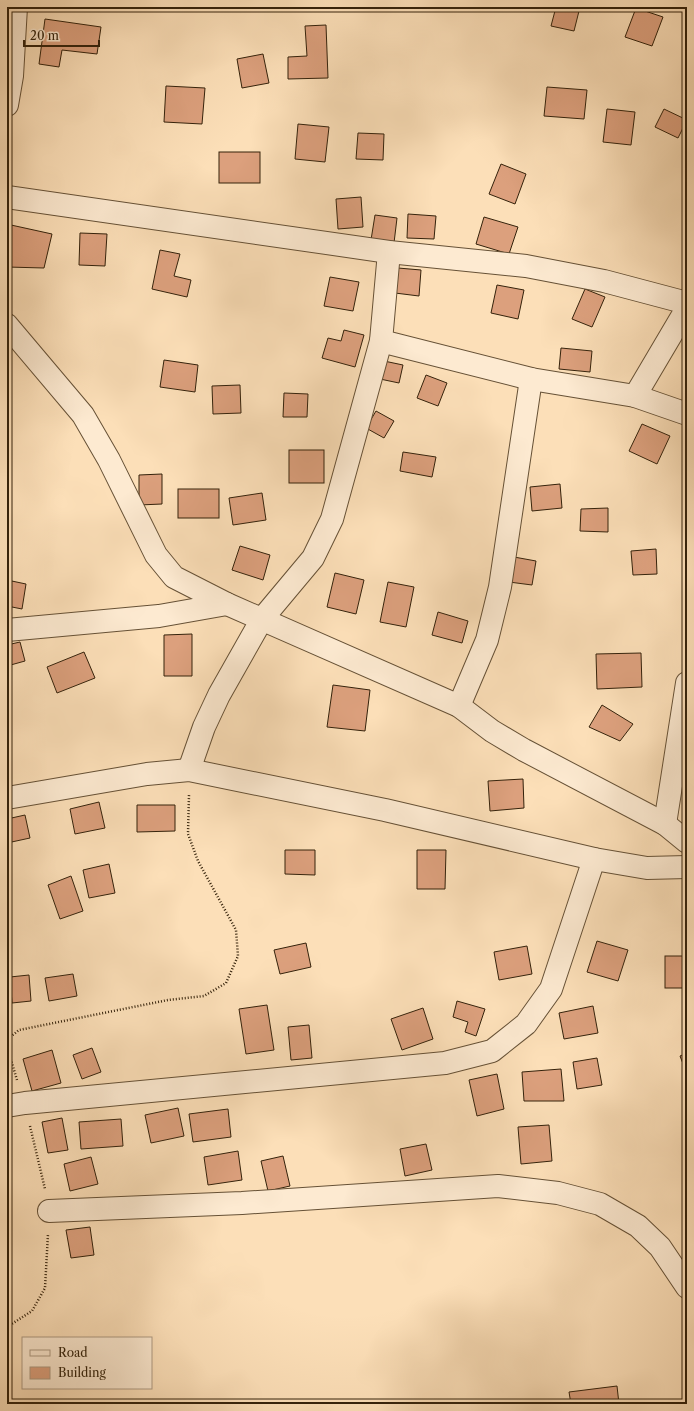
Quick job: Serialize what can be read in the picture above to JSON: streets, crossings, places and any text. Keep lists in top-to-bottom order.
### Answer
{
  "legend": ["Road", "Building"],
  "scale_bar": "20 m"
}
